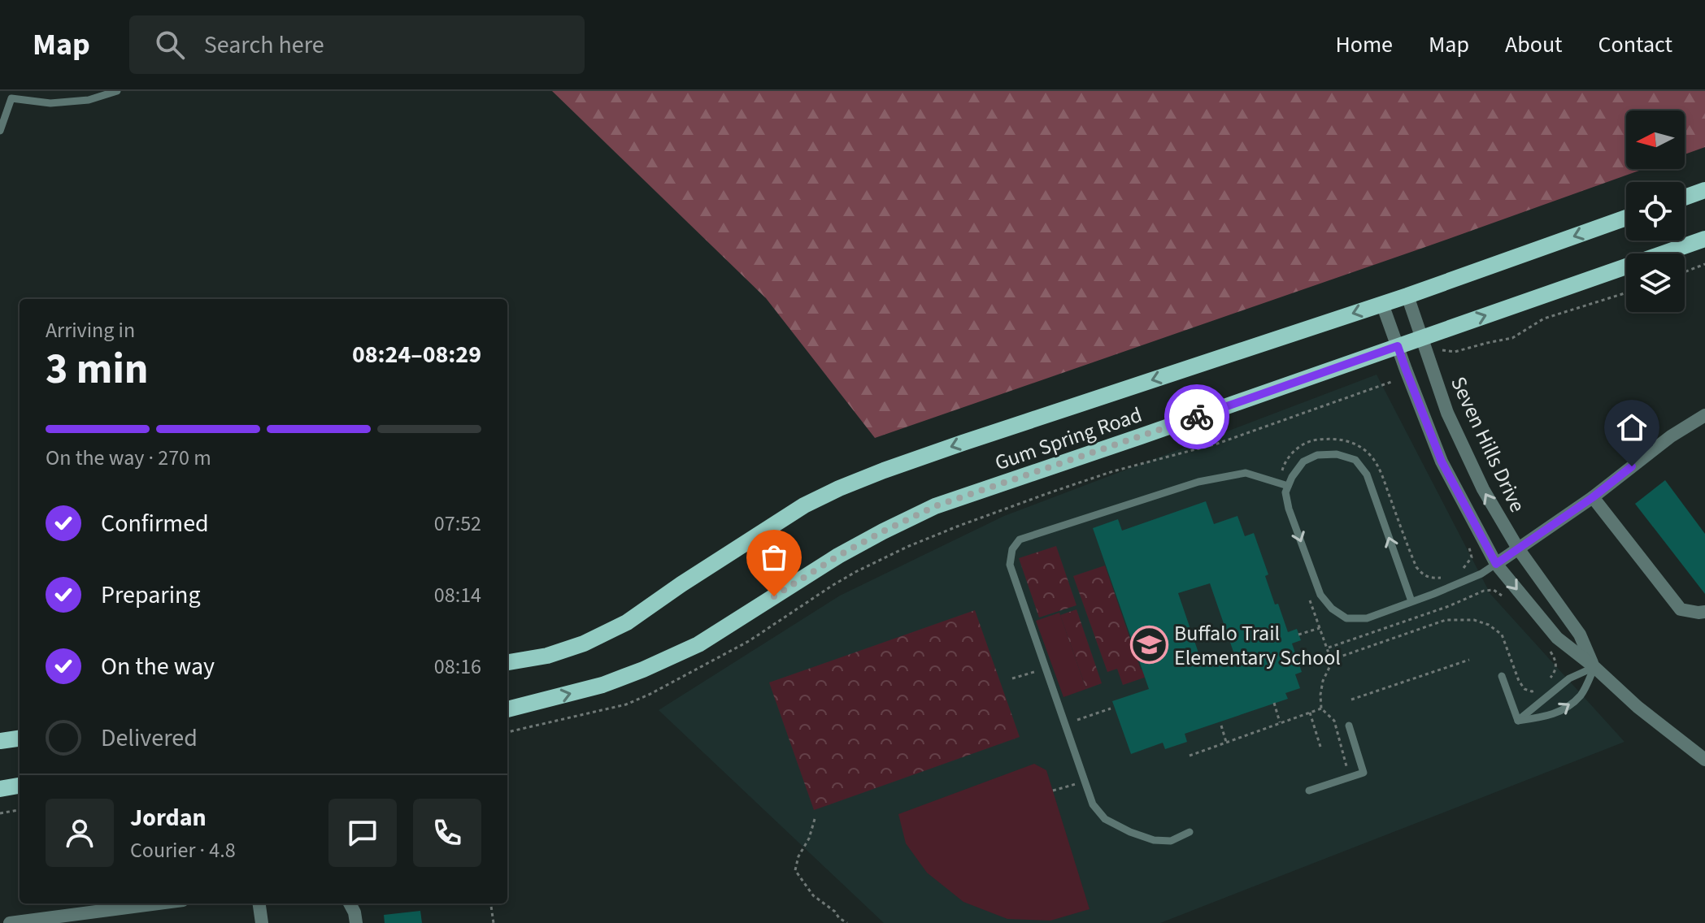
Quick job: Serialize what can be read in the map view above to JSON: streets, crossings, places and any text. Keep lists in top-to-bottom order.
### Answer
{
  "streets": {
    "main road": ["Gum Spring Road"],
    "street": ["Seven Hills Drive"]
  },
  "crossings": [
    ["Gum Spring Road", "Seven Hills Drive"]
  ],
  "places": {
    "school or university": ["Buffalo Trail Elementary School"]
  },
  "north": "left",
  "page": {
    "header": "Map",
    "search": "Search here",
    "nav": [
      "Home",
      "Map",
      "About",
      "Contact"
    ],
    "heading": ["3 min", "Arriving in", "08:24–08:29"],
    "panel": ["Jordan", "Courier · 4.8"],
    "bar": "On the way · 270 m",
    "list": [
      ["Confirmed", "07:52"],
      ["Preparing", "08:14"],
      ["On the way", "08:16"],
      "Delivered"
    ]
  }
}
